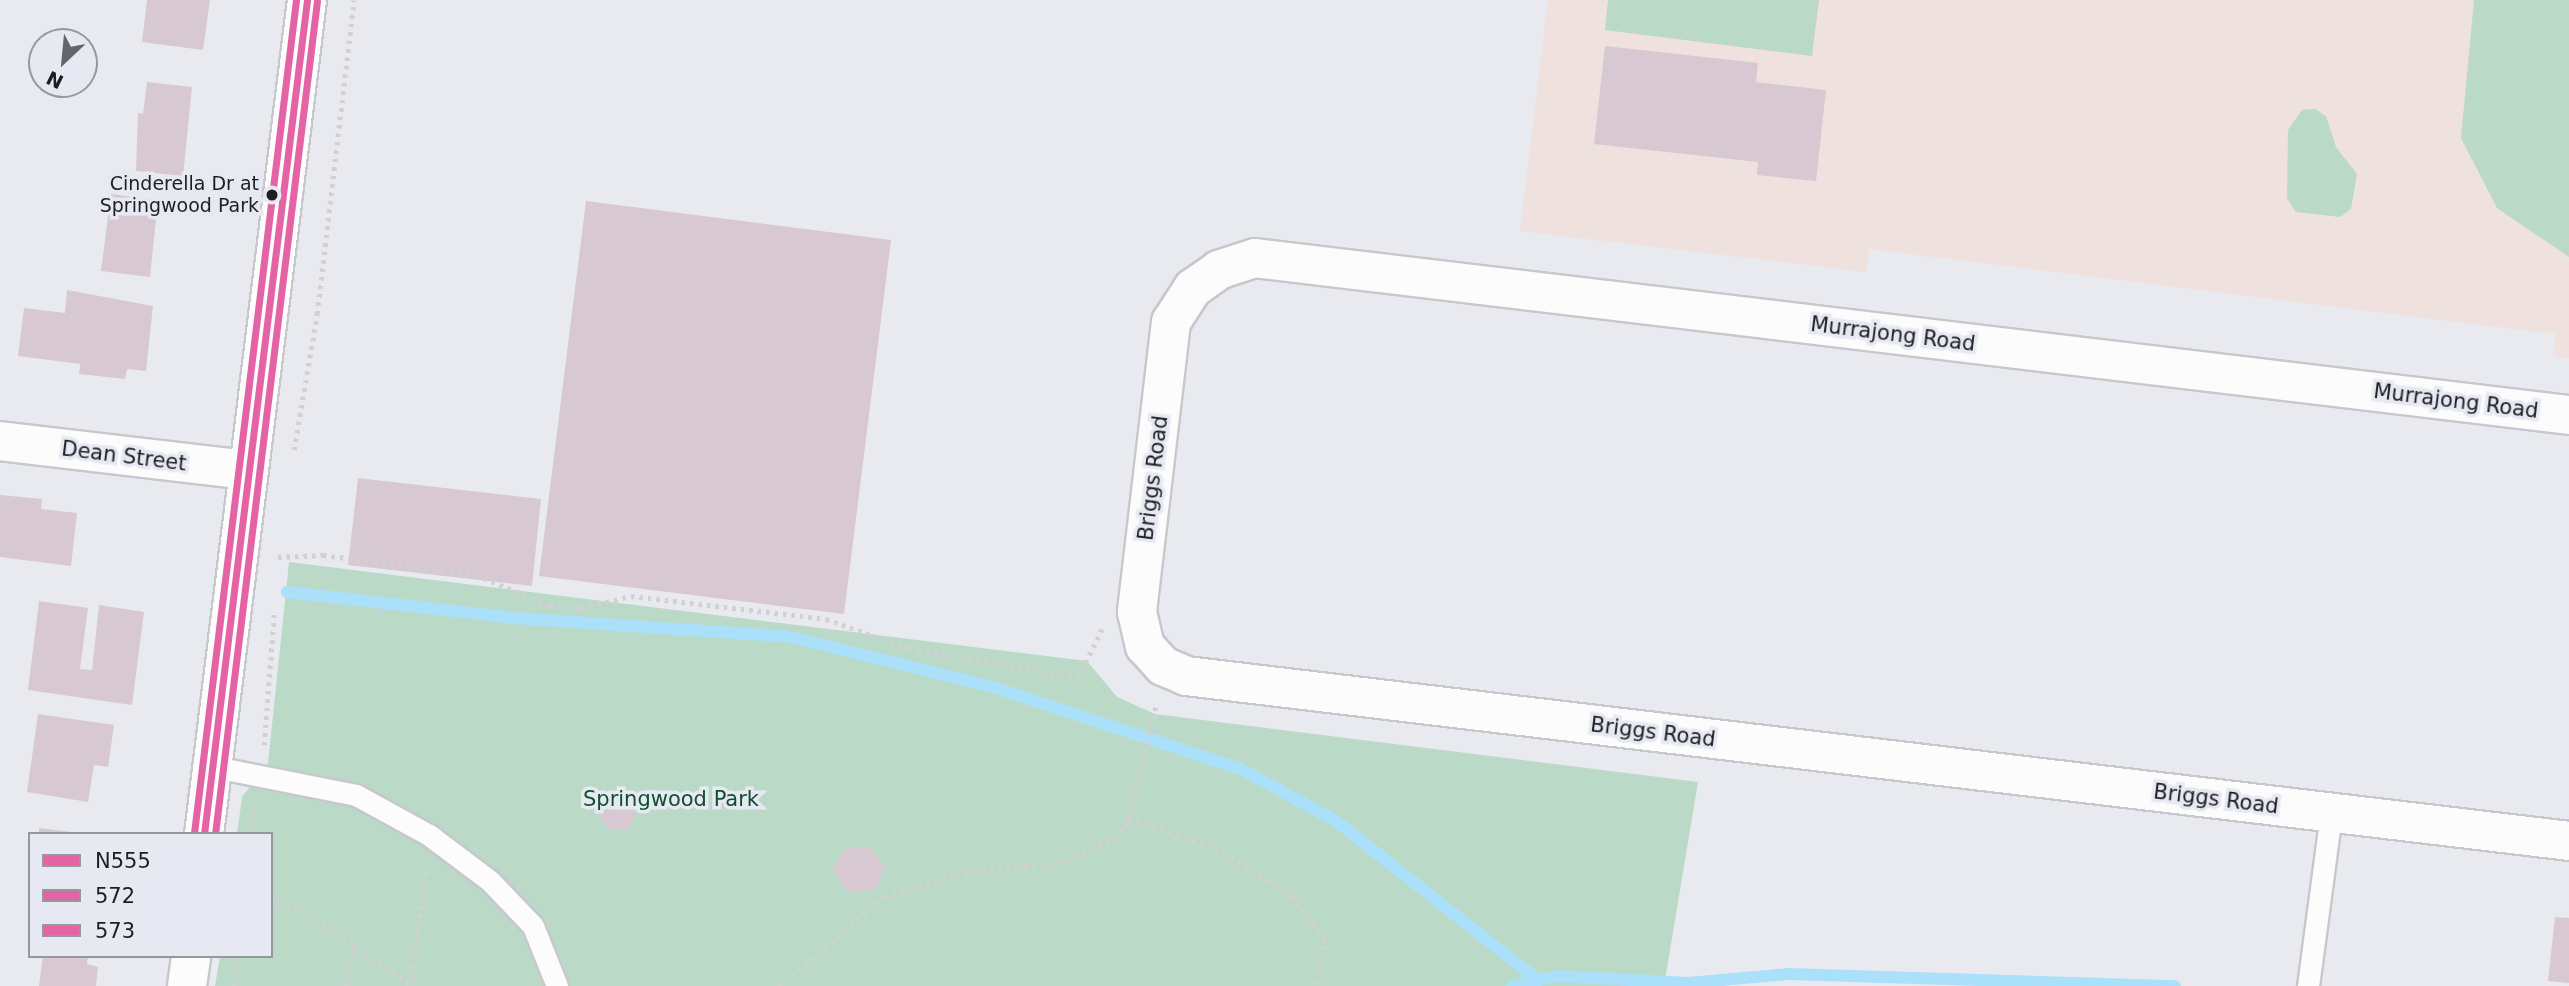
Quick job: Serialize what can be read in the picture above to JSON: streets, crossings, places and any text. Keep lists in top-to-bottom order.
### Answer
{
  "streets": {
    "street": ["Murrajong Road", "Dean Street", "Briggs Road"]
  },
  "crossings": [
    ["Murrajong Road", "Briggs Road"]
  ],
  "parks": ["Springwood Park"],
  "places": ["Cinderella Dr at Springwood Park"],
  "lines": ["transit line N555", "transit line 573", "transit line 572"],
  "legend": ["N555", "572", "573"],
  "north": "bottom left"
}
